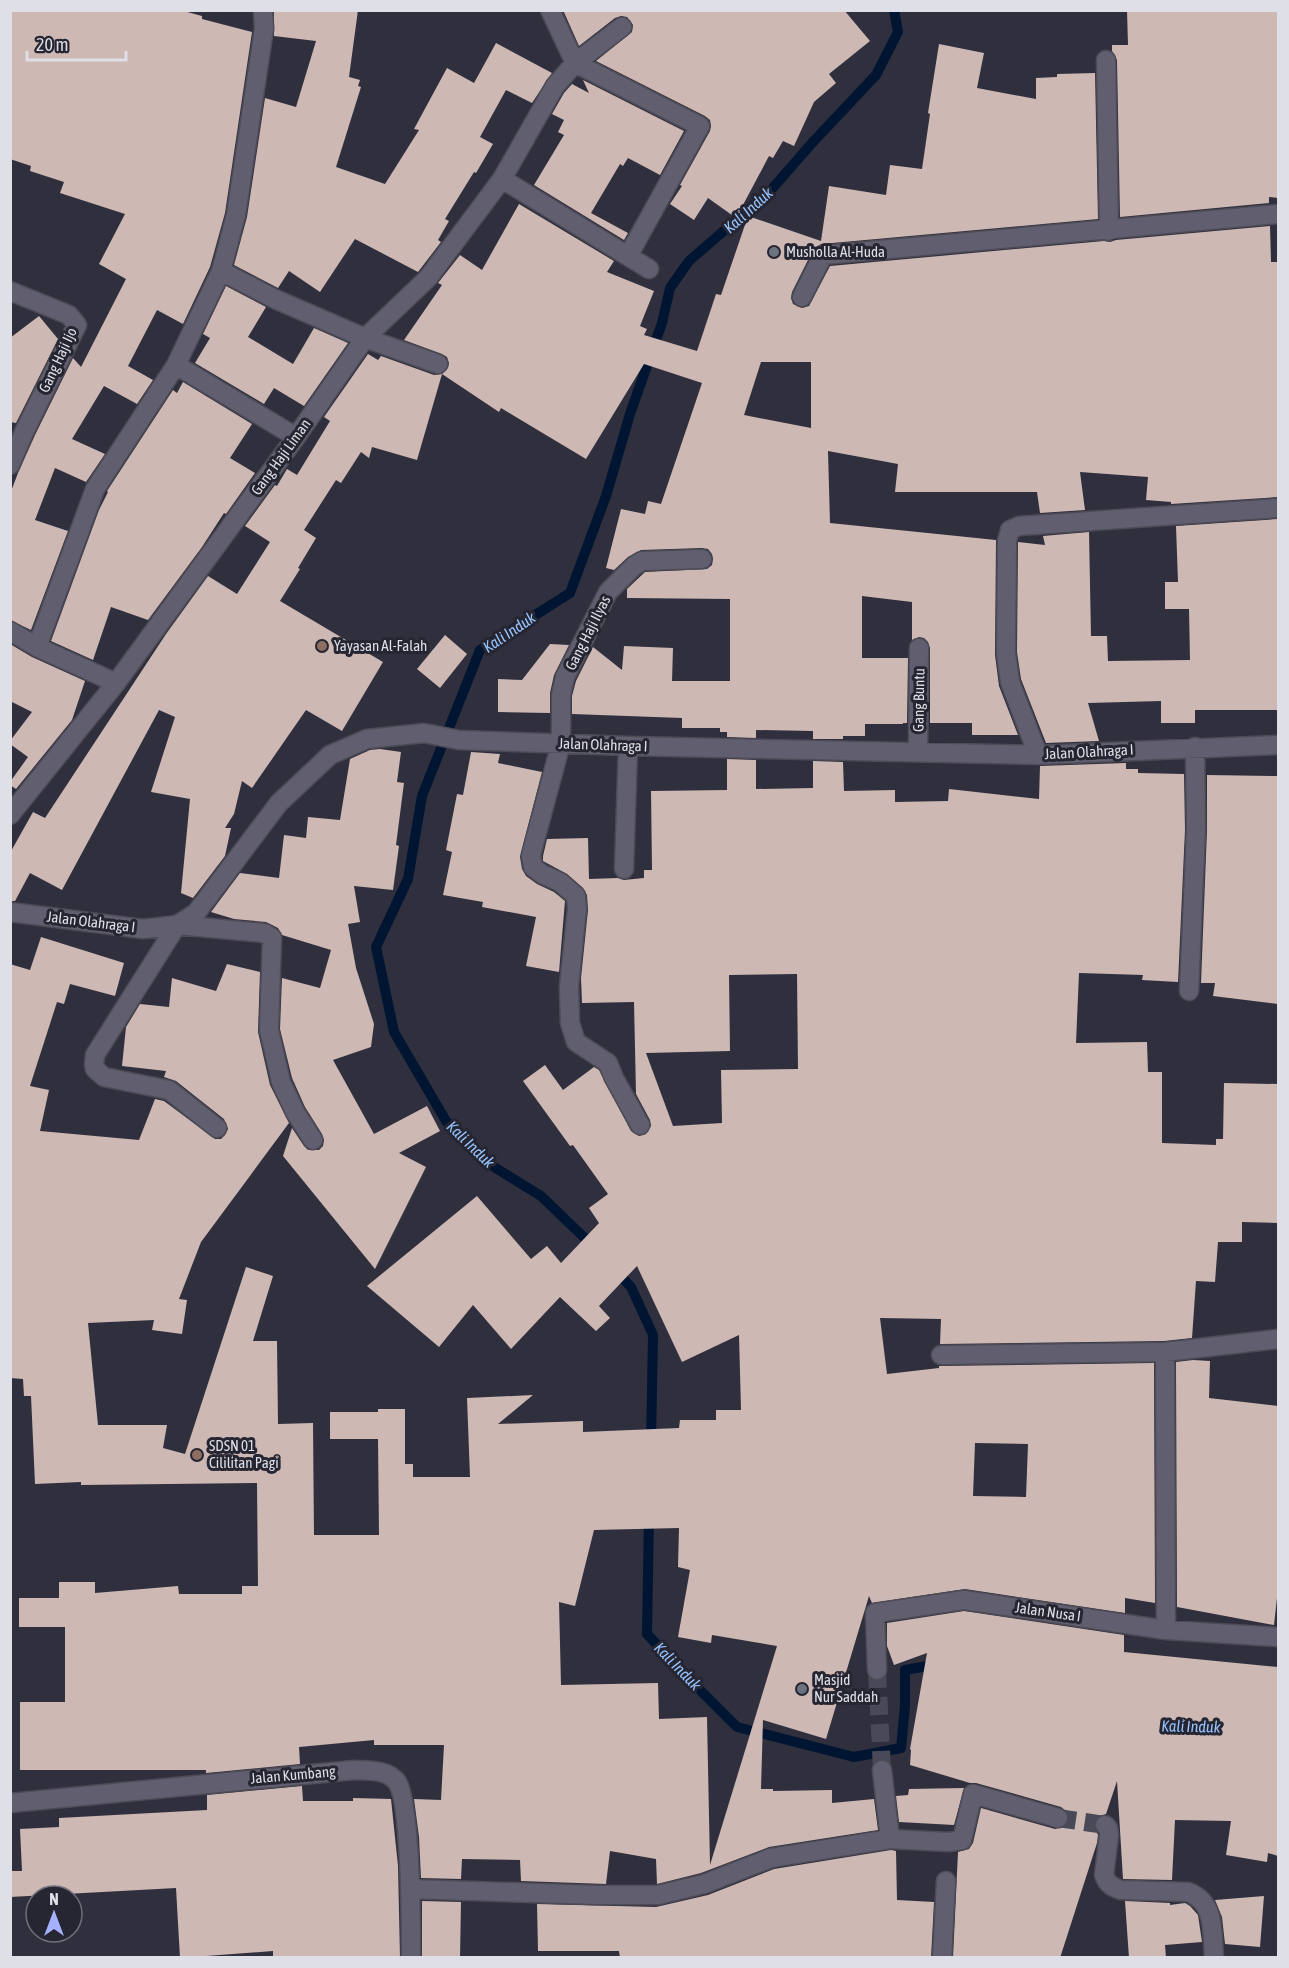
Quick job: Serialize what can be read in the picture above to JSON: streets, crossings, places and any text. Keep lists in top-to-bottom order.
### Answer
{
  "streets": {
    "street": [
      "Gang Haji Ijo",
      "Gang Haji Liman",
      "Gang Haji Ilyas",
      "Gang Buntu",
      "Jalan Olahraga I",
      "Jalan Nusa I",
      "Jalan Kumbang"
    ]
  },
  "crossings": [
    ["Gang Haji Ilyas", "Jalan Olahraga I"],
    ["Gang Buntu", "Jalan Olahraga I"]
  ],
  "water": ["Kali Induk"],
  "places": [
    "Musholla Al-Huda",
    "Yayasan Al-Falah",
    "SDSN 01 Cililitan Pagi",
    "Masjid Nur Saddah"
  ],
  "scale_bar": "20 m",
  "north": "top"
}
